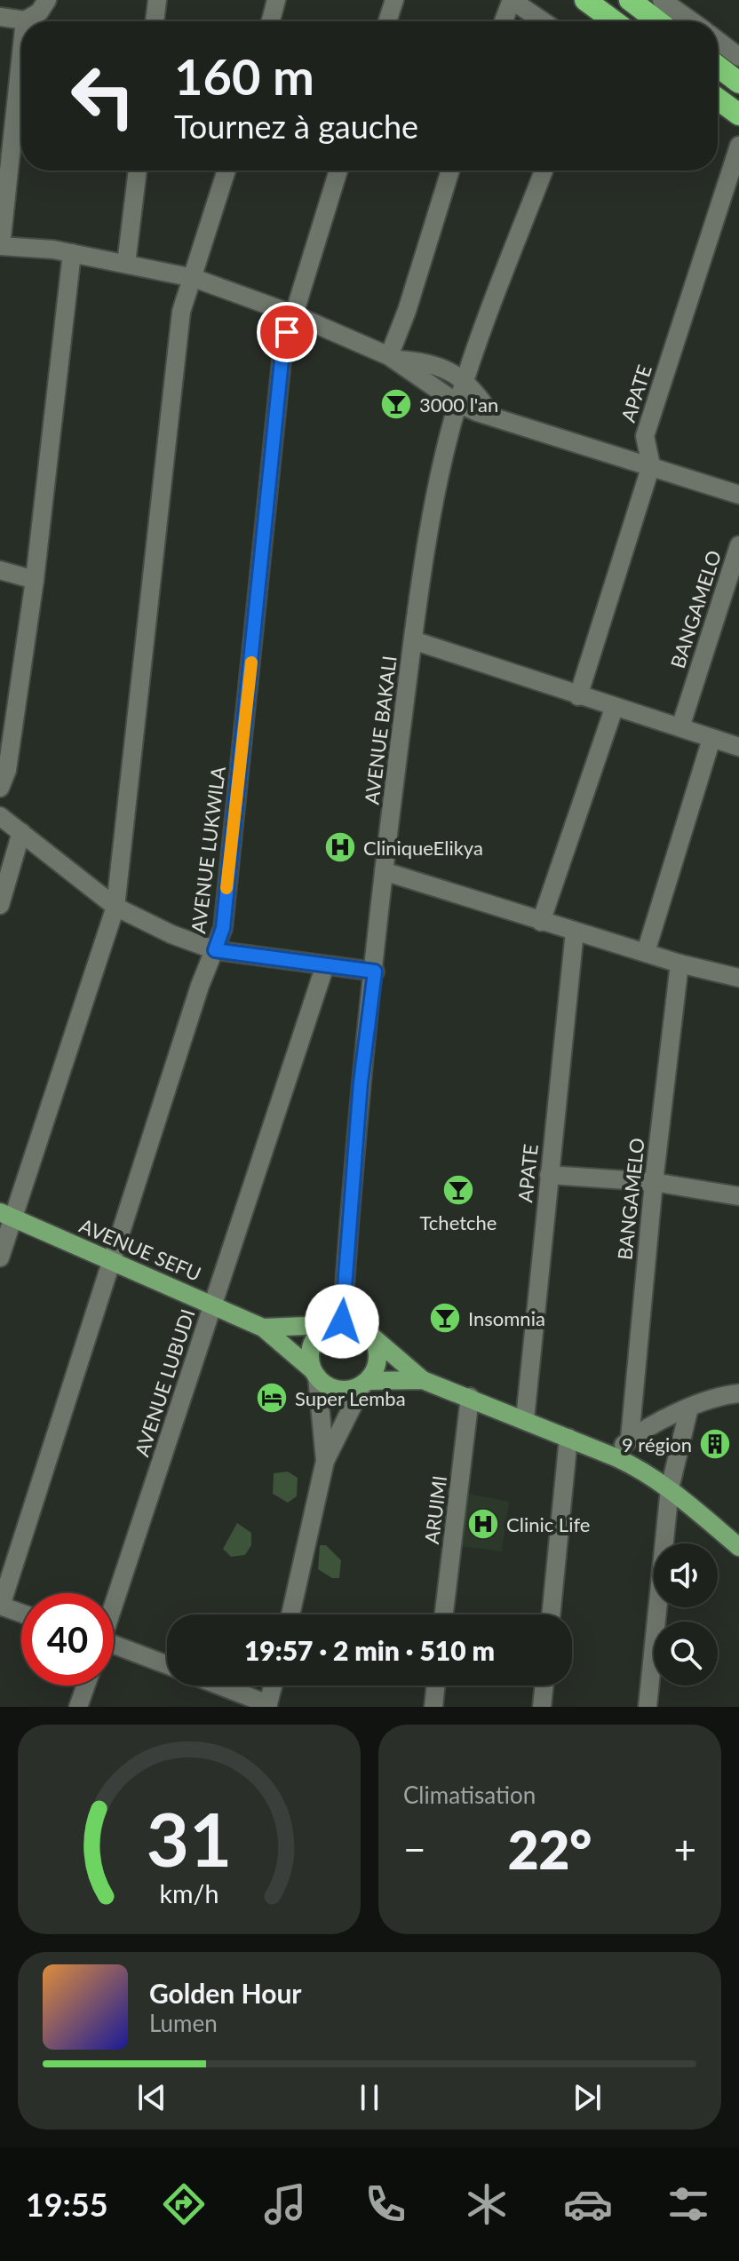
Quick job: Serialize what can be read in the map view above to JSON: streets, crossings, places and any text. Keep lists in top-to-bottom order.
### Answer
{
  "streets": {
    "main road": ["AVENUE SEFU"],
    "street": [
      "APATE",
      "BANGAMELO",
      "AVENUE BAKALI",
      "AVENUE LUKWILA",
      "AVENUE LUBUDI",
      "ARUIMI"
    ]
  },
  "crossings": [
    ["AVENUE BAKALI", "AVENUE SEFU"],
    ["AVENUE LUKWILA", "AVENUE SEFU"],
    ["AVENUE SEFU", "AVENUE LUBUDI"]
  ],
  "places": {
    "bar": ["3000 l'an", "Tchetche", "Insomnia"],
    "hospital": ["CliniqueElikya", "Clinic Life"],
    "hotel": ["Super Lemba"],
    "building": ["9 région"]
  },
  "page": {
    "turn": ["160 m", "Tournez à gauche"],
    "limit": "40",
    "trip": "19:57 · 2 min · 510 m",
    "tile": "Climatisation",
    "heat": ["−", "22°", "+"],
    "song": ["Golden Hour", "Lumen"],
    "tabs": "19:55",
    "gauge": ["31", "km/h"]
  }
}
